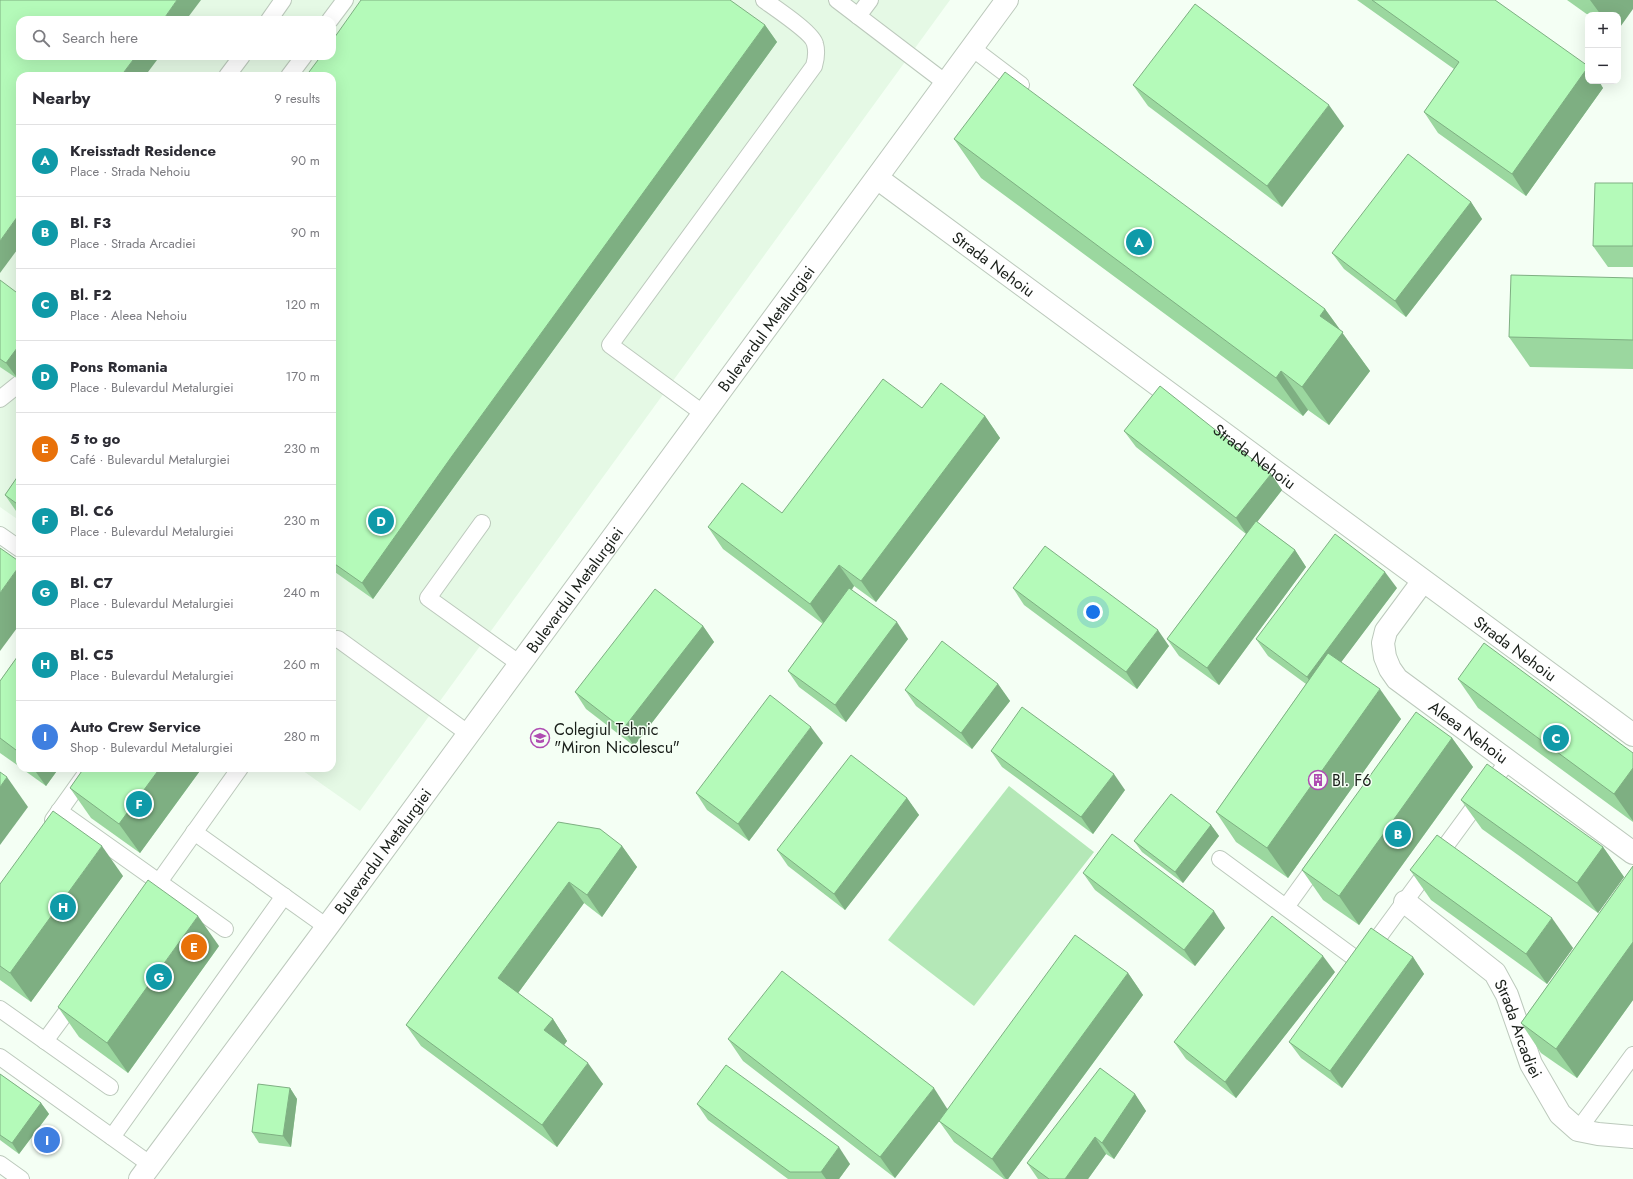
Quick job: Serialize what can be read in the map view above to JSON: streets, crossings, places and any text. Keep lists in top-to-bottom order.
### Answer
{
  "streets": {
    "street": [
      "Strada Nehoiu",
      "Bulevardul Metalurgiei",
      "Aleea Nehoiu",
      "Strada Arcadiei"
    ]
  },
  "crossings": [
    ["Strada Nehoiu", "Bulevardul Metalurgiei"],
    ["Strada Nehoiu", "Aleea Nehoiu"]
  ],
  "places": {
    "school or university": ["Colegiul Tehnic \"Miron Nicolescu\""],
    "building": ["Bl. F6"]
  },
  "page": {
    "map_buttons": ["+", "−"],
    "search": "Search here",
    "heading": ["Nearby", "9 results"],
    "list": [
      {
        "mark": "A",
        "name": "Kreisstadt Residence",
        "note": "Place · Strada Nehoiu",
        "value": "90 m"
      },
      {
        "mark": "B",
        "name": "Bl. F3",
        "note": "Place · Strada Arcadiei",
        "value": "90 m"
      },
      {
        "mark": "C",
        "name": "Bl. F2",
        "note": "Place · Aleea Nehoiu",
        "value": "120 m"
      },
      {
        "mark": "D",
        "name": "Pons Romania",
        "note": "Place · Bulevardul Metalurgiei",
        "value": "170 m"
      },
      {
        "mark": "E",
        "name": "5 to go",
        "note": "Café · Bulevardul Metalurgiei",
        "value": "230 m"
      },
      {
        "mark": "F",
        "name": "Bl. C6",
        "note": "Place · Bulevardul Metalurgiei",
        "value": "230 m"
      },
      {
        "mark": "G",
        "name": "Bl. C7",
        "note": "Place · Bulevardul Metalurgiei",
        "value": "240 m"
      },
      {
        "mark": "H",
        "name": "Bl. C5",
        "note": "Place · Bulevardul Metalurgiei",
        "value": "260 m"
      },
      {
        "mark": "I",
        "name": "Auto Crew Service",
        "note": "Shop · Bulevardul Metalurgiei",
        "value": "280 m"
      }
    ],
    "pins": [
      "A",
      "D",
      "C",
      "F",
      "B",
      "H",
      "E",
      "G",
      "I"
    ]
  }
}
